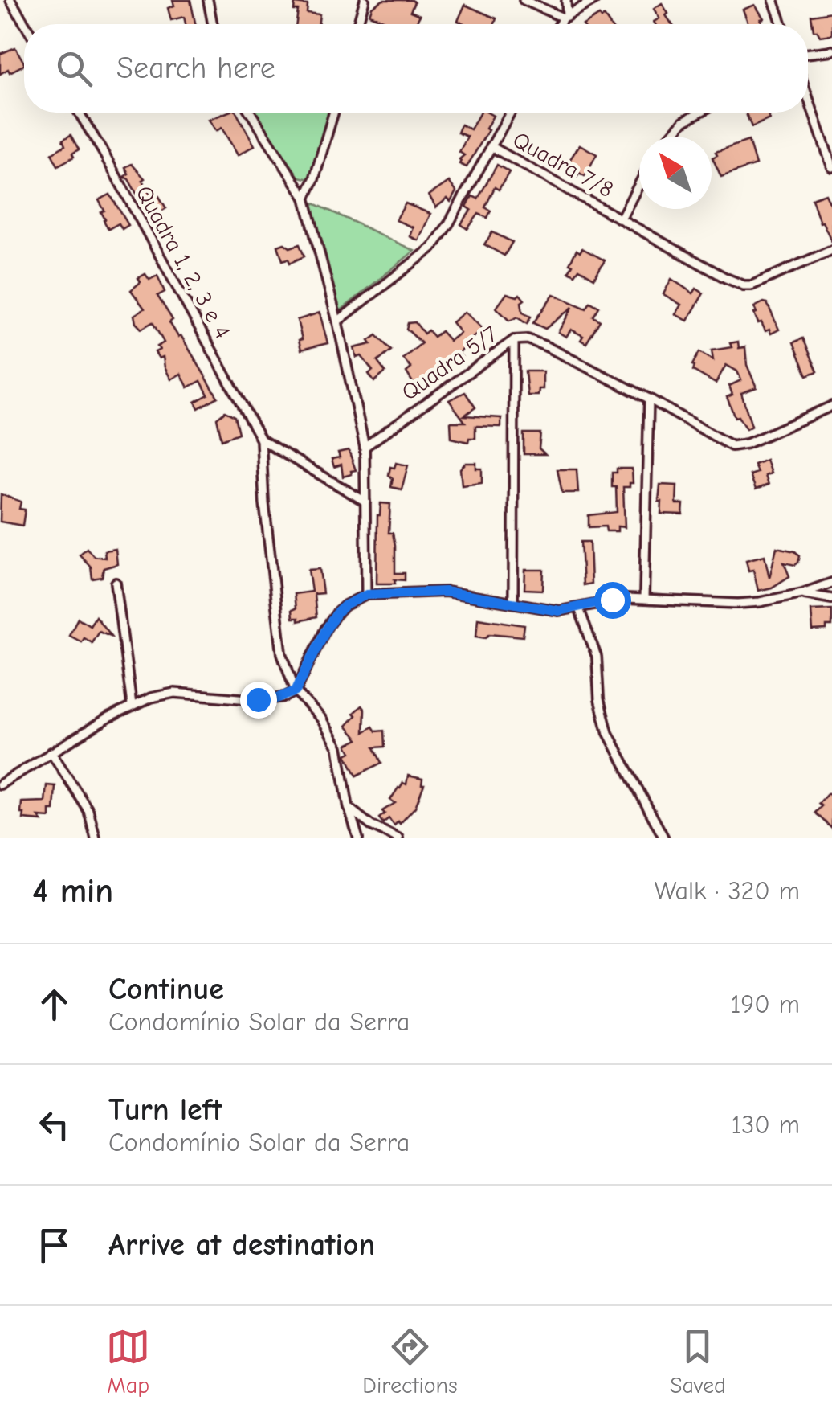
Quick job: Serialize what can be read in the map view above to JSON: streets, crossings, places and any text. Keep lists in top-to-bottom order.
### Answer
{
  "streets": {
    "street": ["Quadra 7/8", "Quadra 1, 2, 3 e 4", "Quadra 5/7"]
  },
  "north": "top left",
  "page": {
    "search": "Search here",
    "heading": ["4 min", "Walk · 320 m"],
    "list": [
      ["Continue", "Condomínio Solar da Serra", "190 m"],
      ["Turn left", "Condomínio Solar da Serra", "130 m"],
      "Arrive at destination"
    ],
    "nav": ["Map", "Directions", "Saved"]
  }
}
